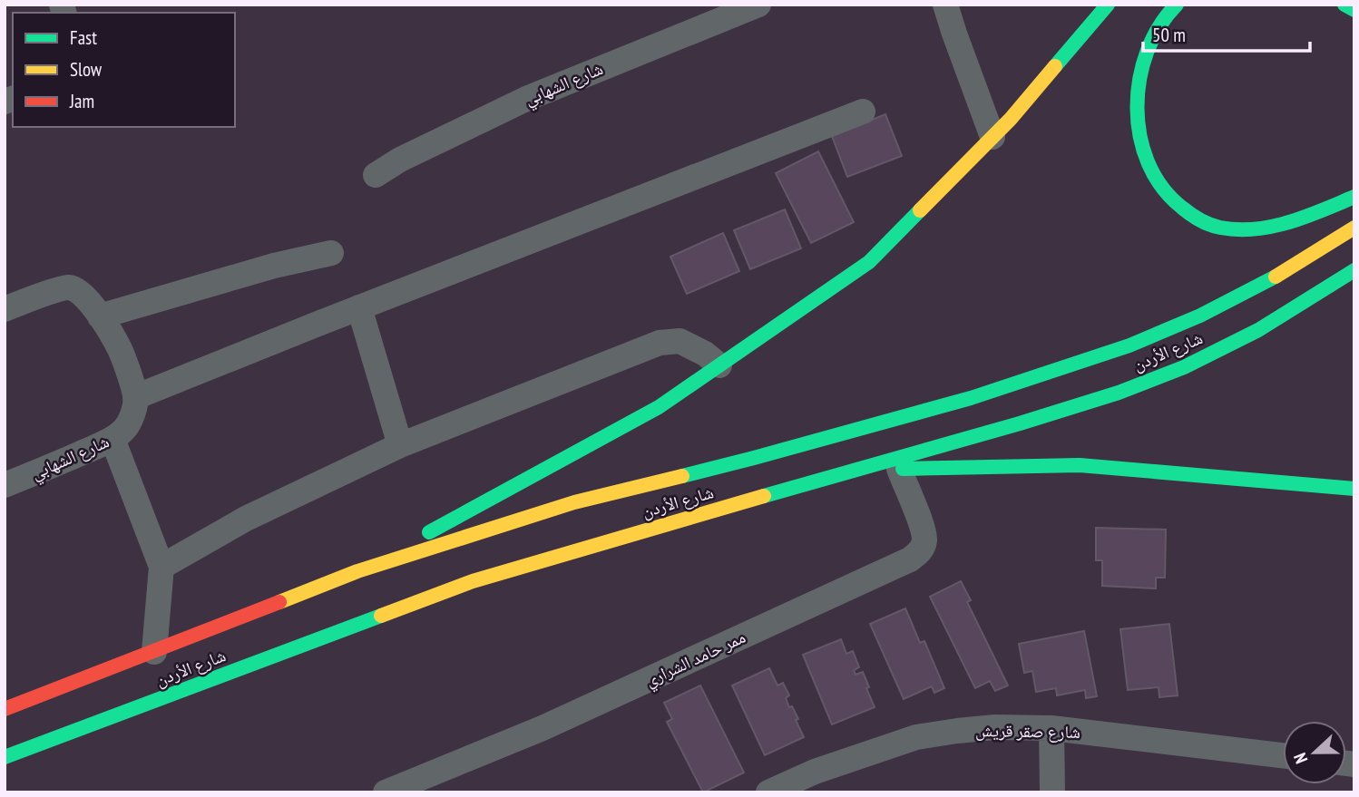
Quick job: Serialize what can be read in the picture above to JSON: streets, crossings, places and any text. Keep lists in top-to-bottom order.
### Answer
{
  "streets": {
    "highway": ["شارع الأردن"],
    "street": ["شارع الشهابي", "ممر حامد الشراري", "شارع صقر قريش"]
  },
  "legend": ["Fast", "Slow", "Jam"],
  "scale_bar": "50 m",
  "north": "left"
}
